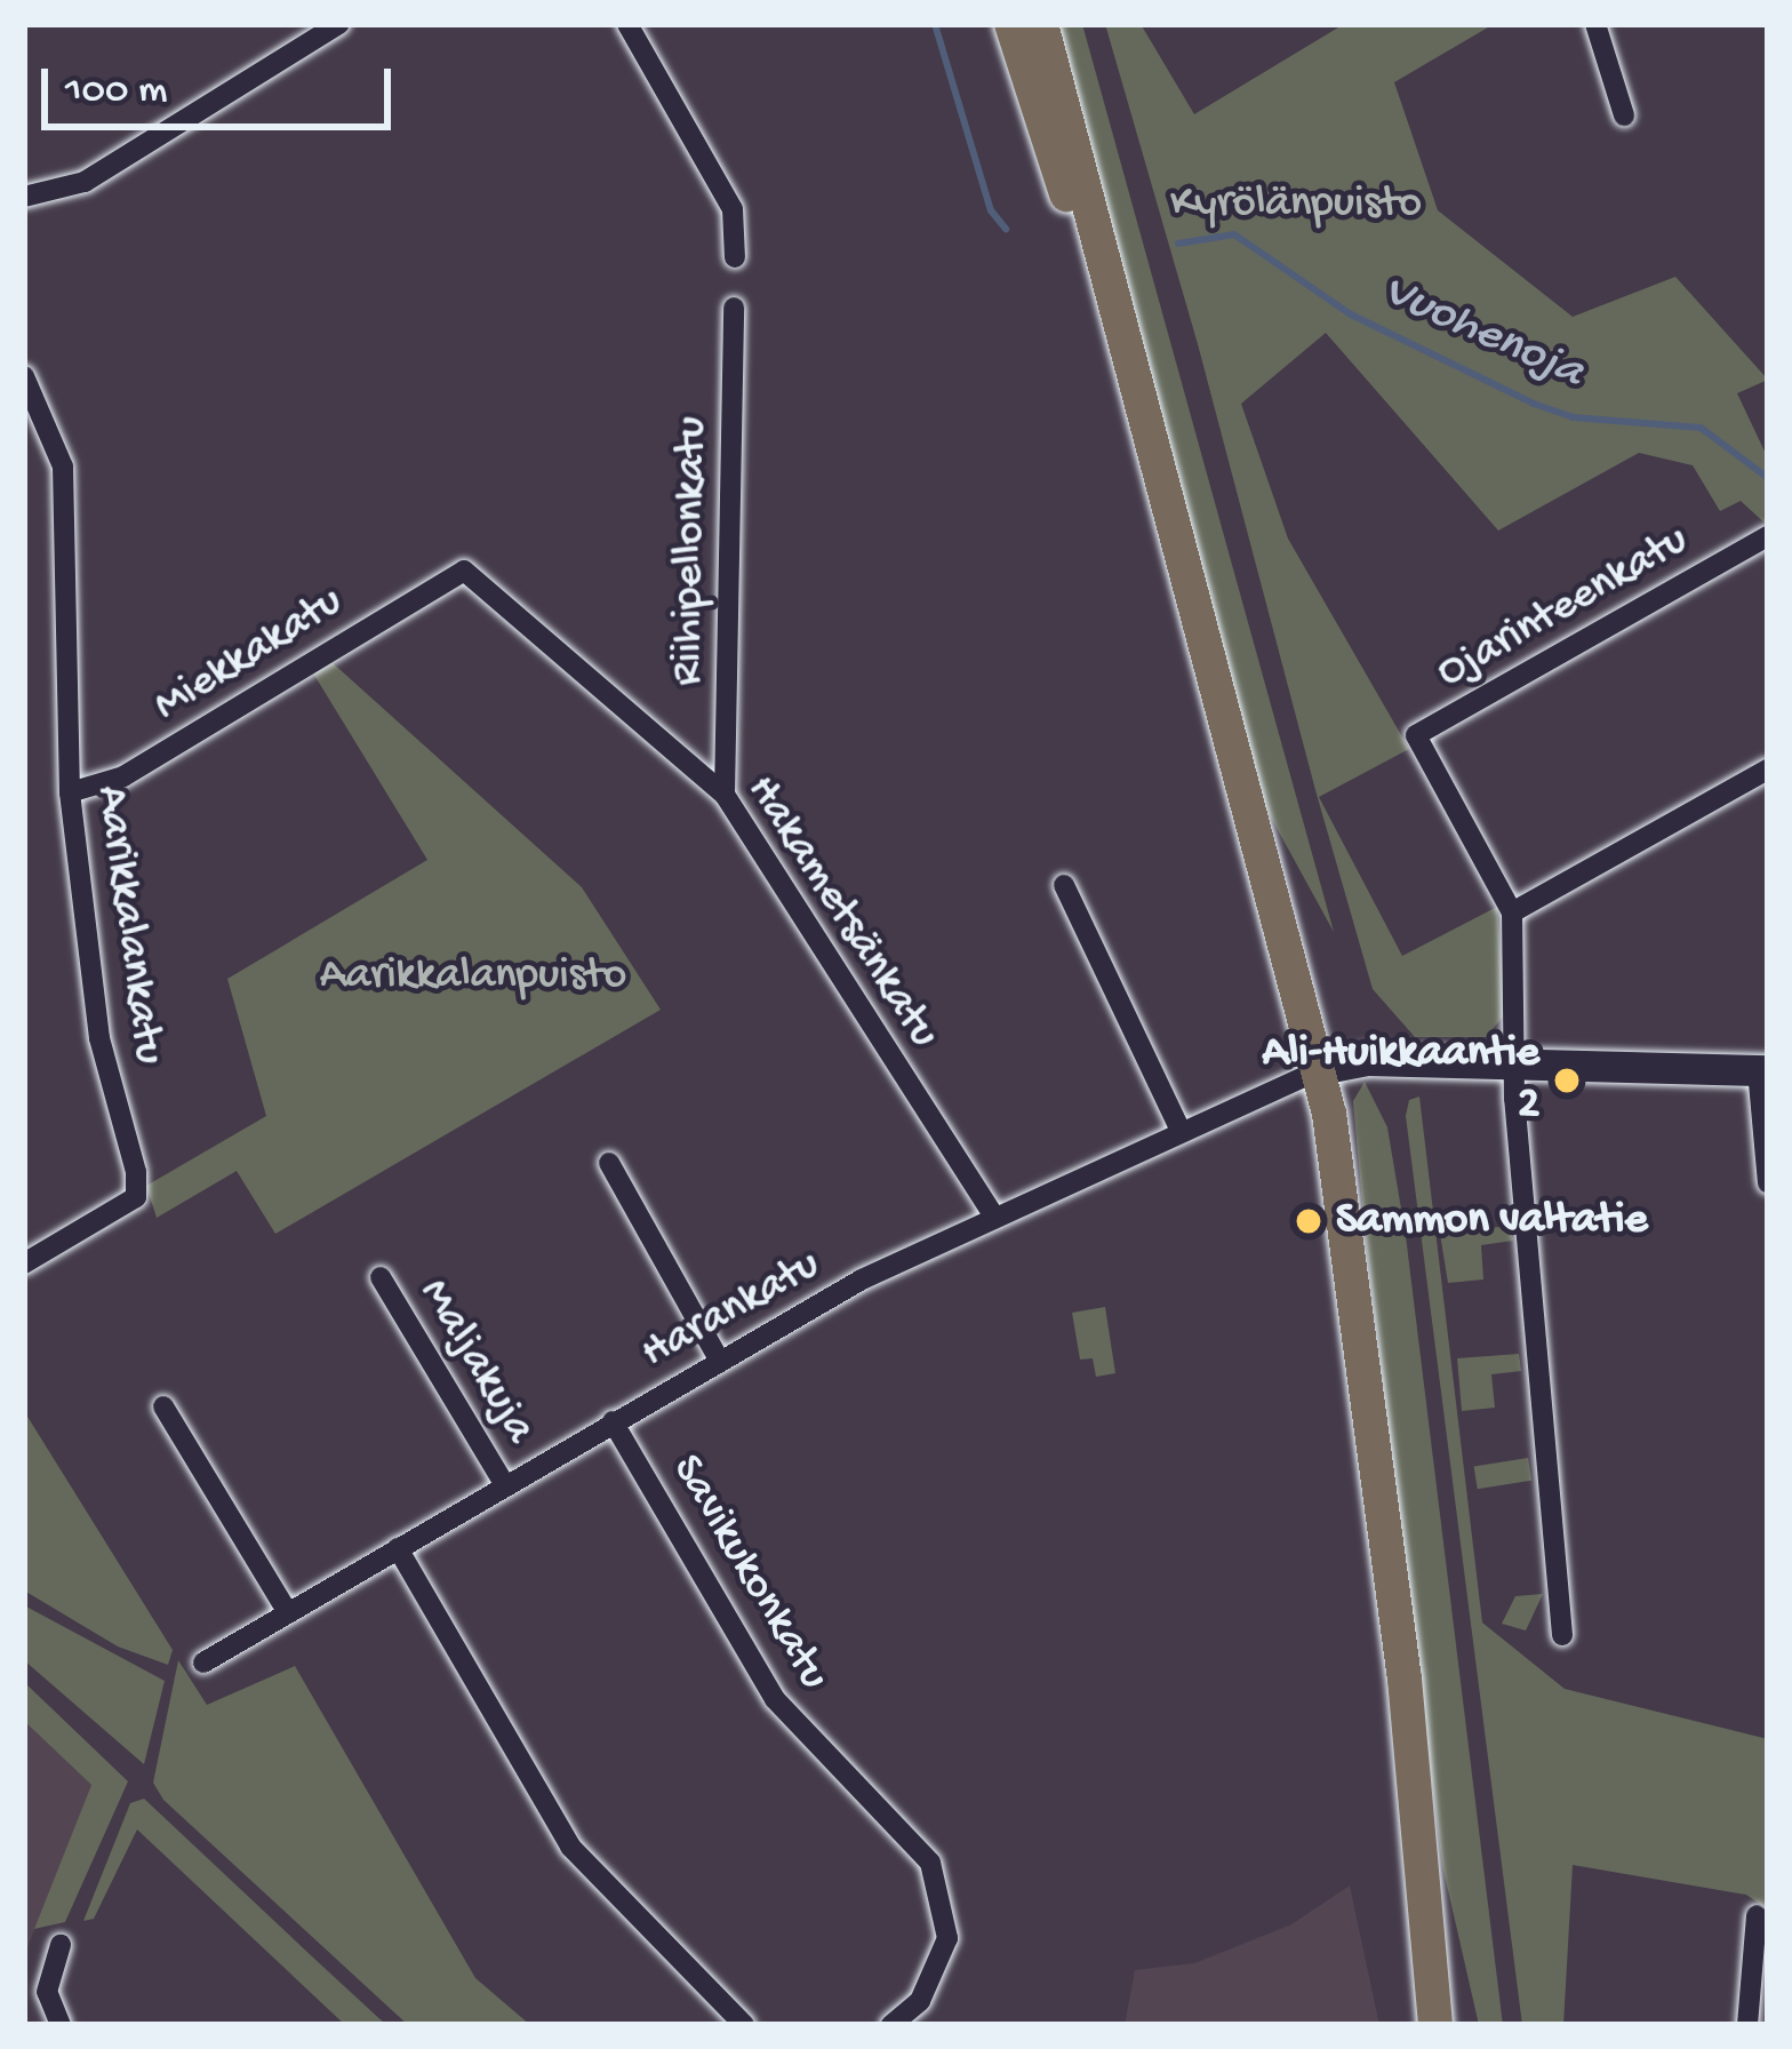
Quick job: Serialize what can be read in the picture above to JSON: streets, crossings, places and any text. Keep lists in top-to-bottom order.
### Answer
{
  "streets": {
    "street": [
      "Riihipellonkatu",
      "Ojarinteenkatu",
      "Miekkakatu",
      "Hakametsänkatu",
      "Aarikkalankatu",
      "Harankatu",
      "Maljakuja",
      "Savikukonkatu"
    ]
  },
  "crossings": [
    ["Riihipellonkatu", "Hakametsänkatu"],
    ["Miekkakatu", "Hakametsänkatu"],
    ["Miekkakatu", "Aarikkalankatu"],
    ["Hakametsänkatu", "Harankatu"],
    ["Harankatu", "Maljakuja"],
    ["Harankatu", "Savikukonkatu"]
  ],
  "water": ["Vuohenoja"],
  "parks": ["Kyrölänpuisto", "Aarikkalanpuisto"],
  "places": ["Ali-Huikkaantie 2", "Sammon valtatie"],
  "scale_bar": "100 m"
}
